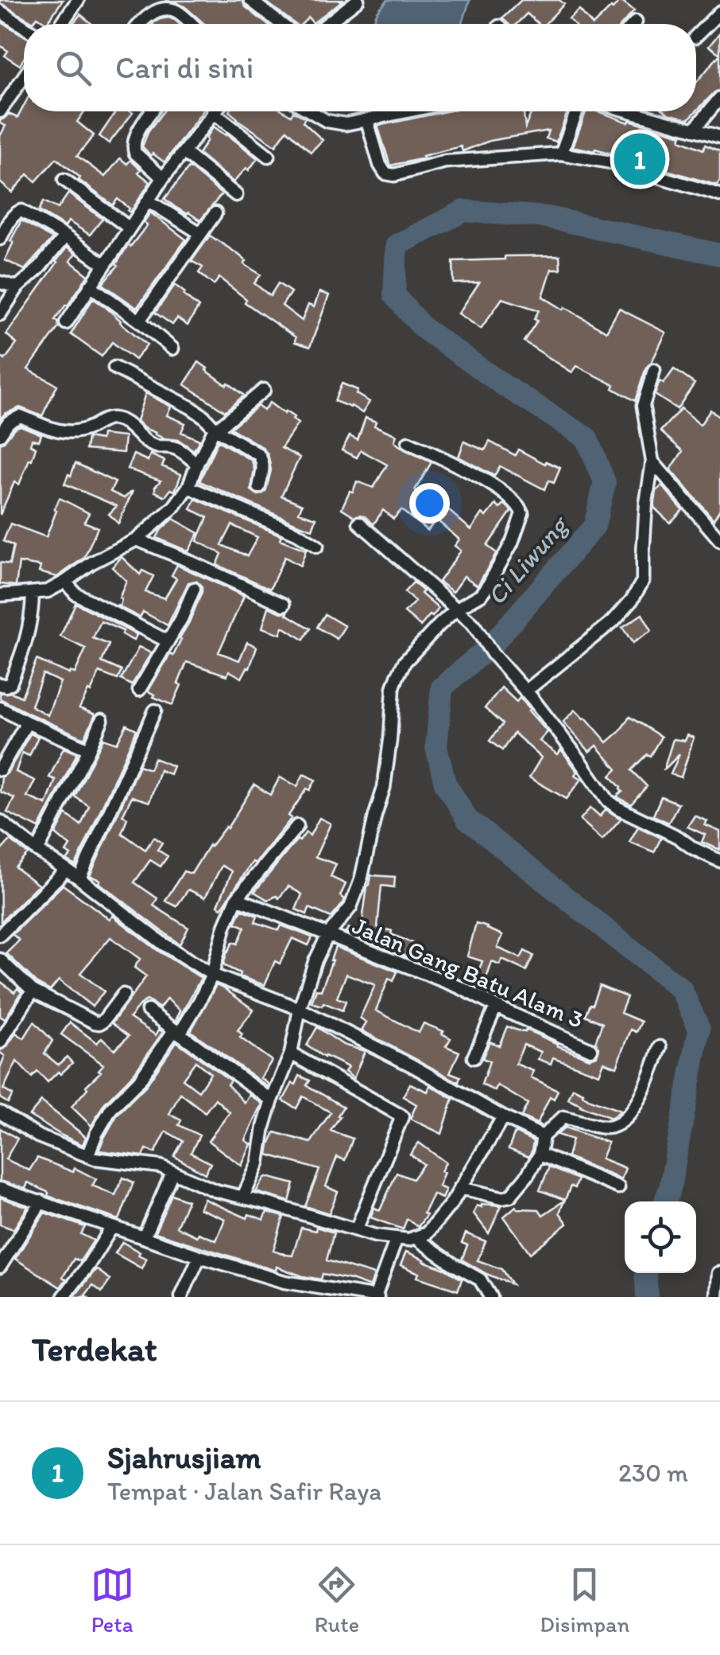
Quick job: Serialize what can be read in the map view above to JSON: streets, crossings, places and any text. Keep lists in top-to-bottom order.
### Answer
{
  "streets": {
    "street": ["Jalan Gang Batu Alam 3"]
  },
  "water": ["Ci Liwung"],
  "page": {
    "search": "Cari di sini",
    "pins": "1",
    "heading": "Terdekat",
    "list": [
      {
        "mark": "1",
        "name": "Sjahrusjiam",
        "note": "Tempat · Jalan Safir Raya",
        "value": "230 m"
      }
    ],
    "nav": ["Peta", "Rute", "Disimpan"]
  }
}
